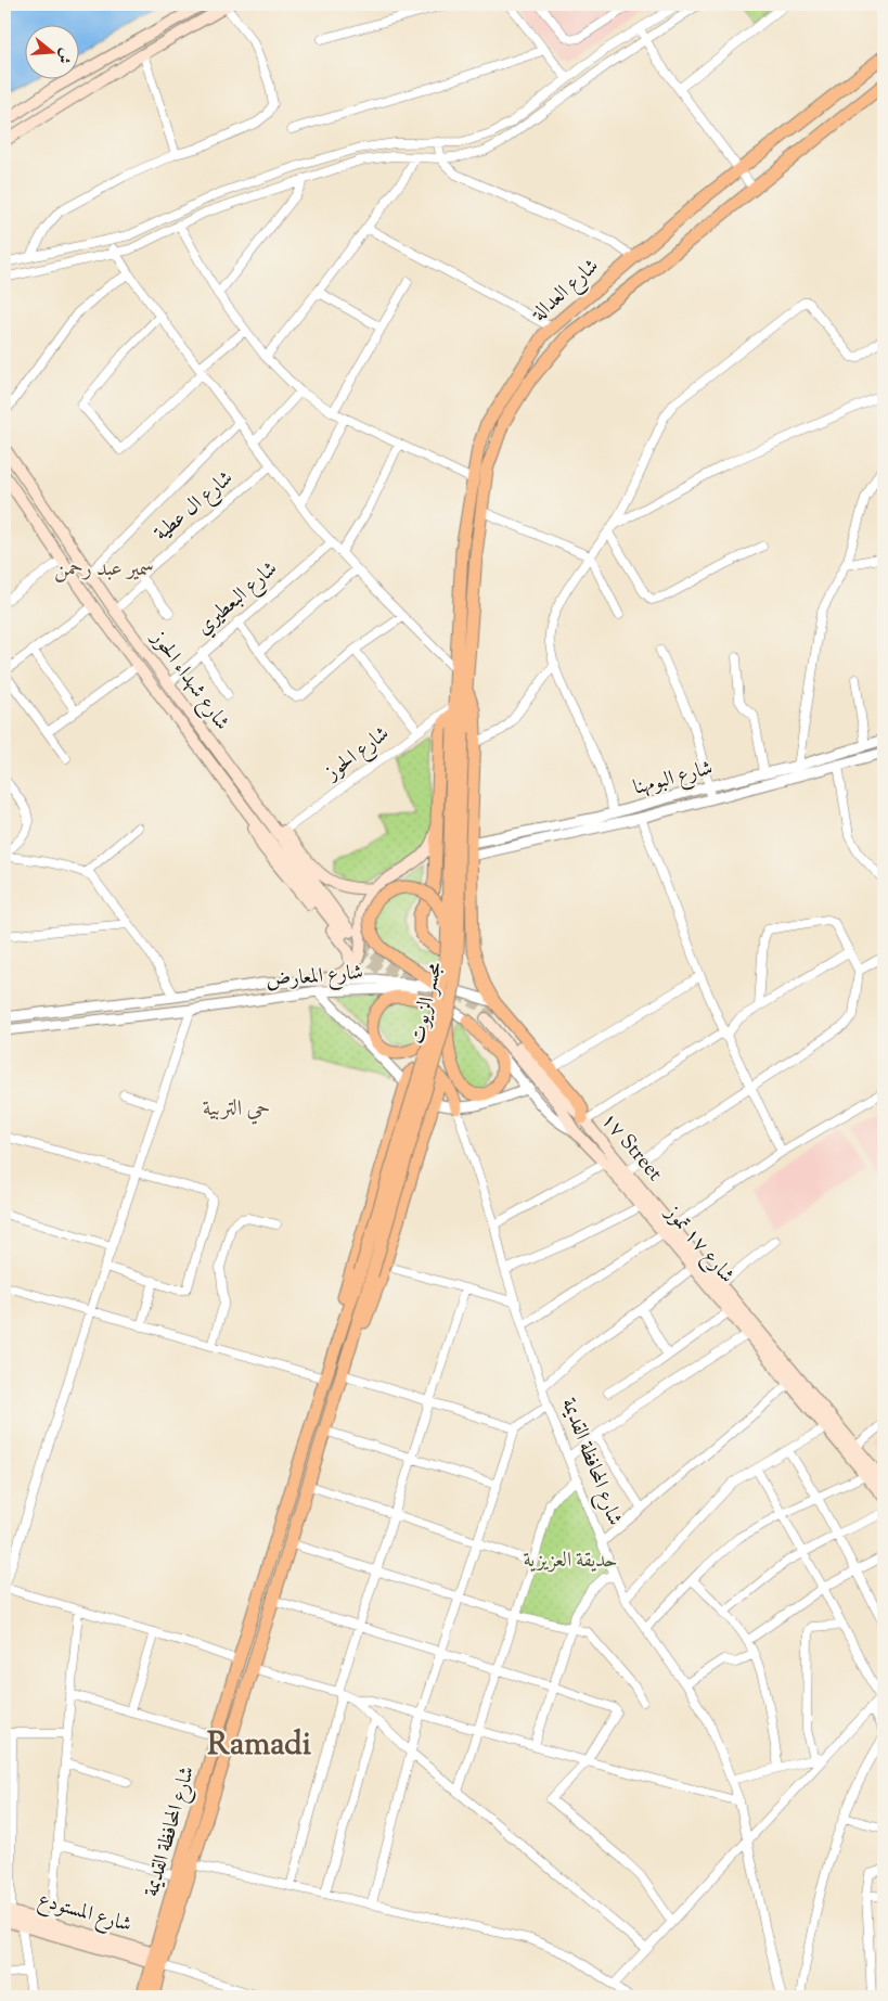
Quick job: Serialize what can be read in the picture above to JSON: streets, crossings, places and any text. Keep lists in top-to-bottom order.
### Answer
{
  "streets": {
    "main road": [
      "شارع العدالة",
      "شارع شهداء الحوز",
      "مجسر الزيوت",
      "١٧ Street",
      "شارع ١٧ تموز",
      "شارع المحافظة القديمة",
      "شارع المستودع"
    ],
    "street": [
      "شارع ال عطية",
      "شارع البعطيري",
      "شارع الحوز",
      "شارع البومهنا",
      "شارع المعارض"
    ]
  },
  "crossings": [
    ["شارع العدالة", "شارع الحوز"],
    ["شارع العدالة", "مجسر الزيوت"],
    ["شارع ال عطية", "شارع شهداء الحوز"],
    ["شارع البعطيري", "شارع شهداء الحوز"],
    ["شارع المعارض", "شارع ١٧ تموز"],
    ["مجسر الزيوت", "شارع المحافظة القديمة"],
    ["١٧ Street", "شارع ١٧ تموز"],
    ["شارع المحافظة القديمة", "شارع المستودع"]
  ],
  "districts": ["سمير عبد رحمن", "حي التربية", "Ramadi"],
  "parks": ["حديقة العزيزية"],
  "north": "right"
}
